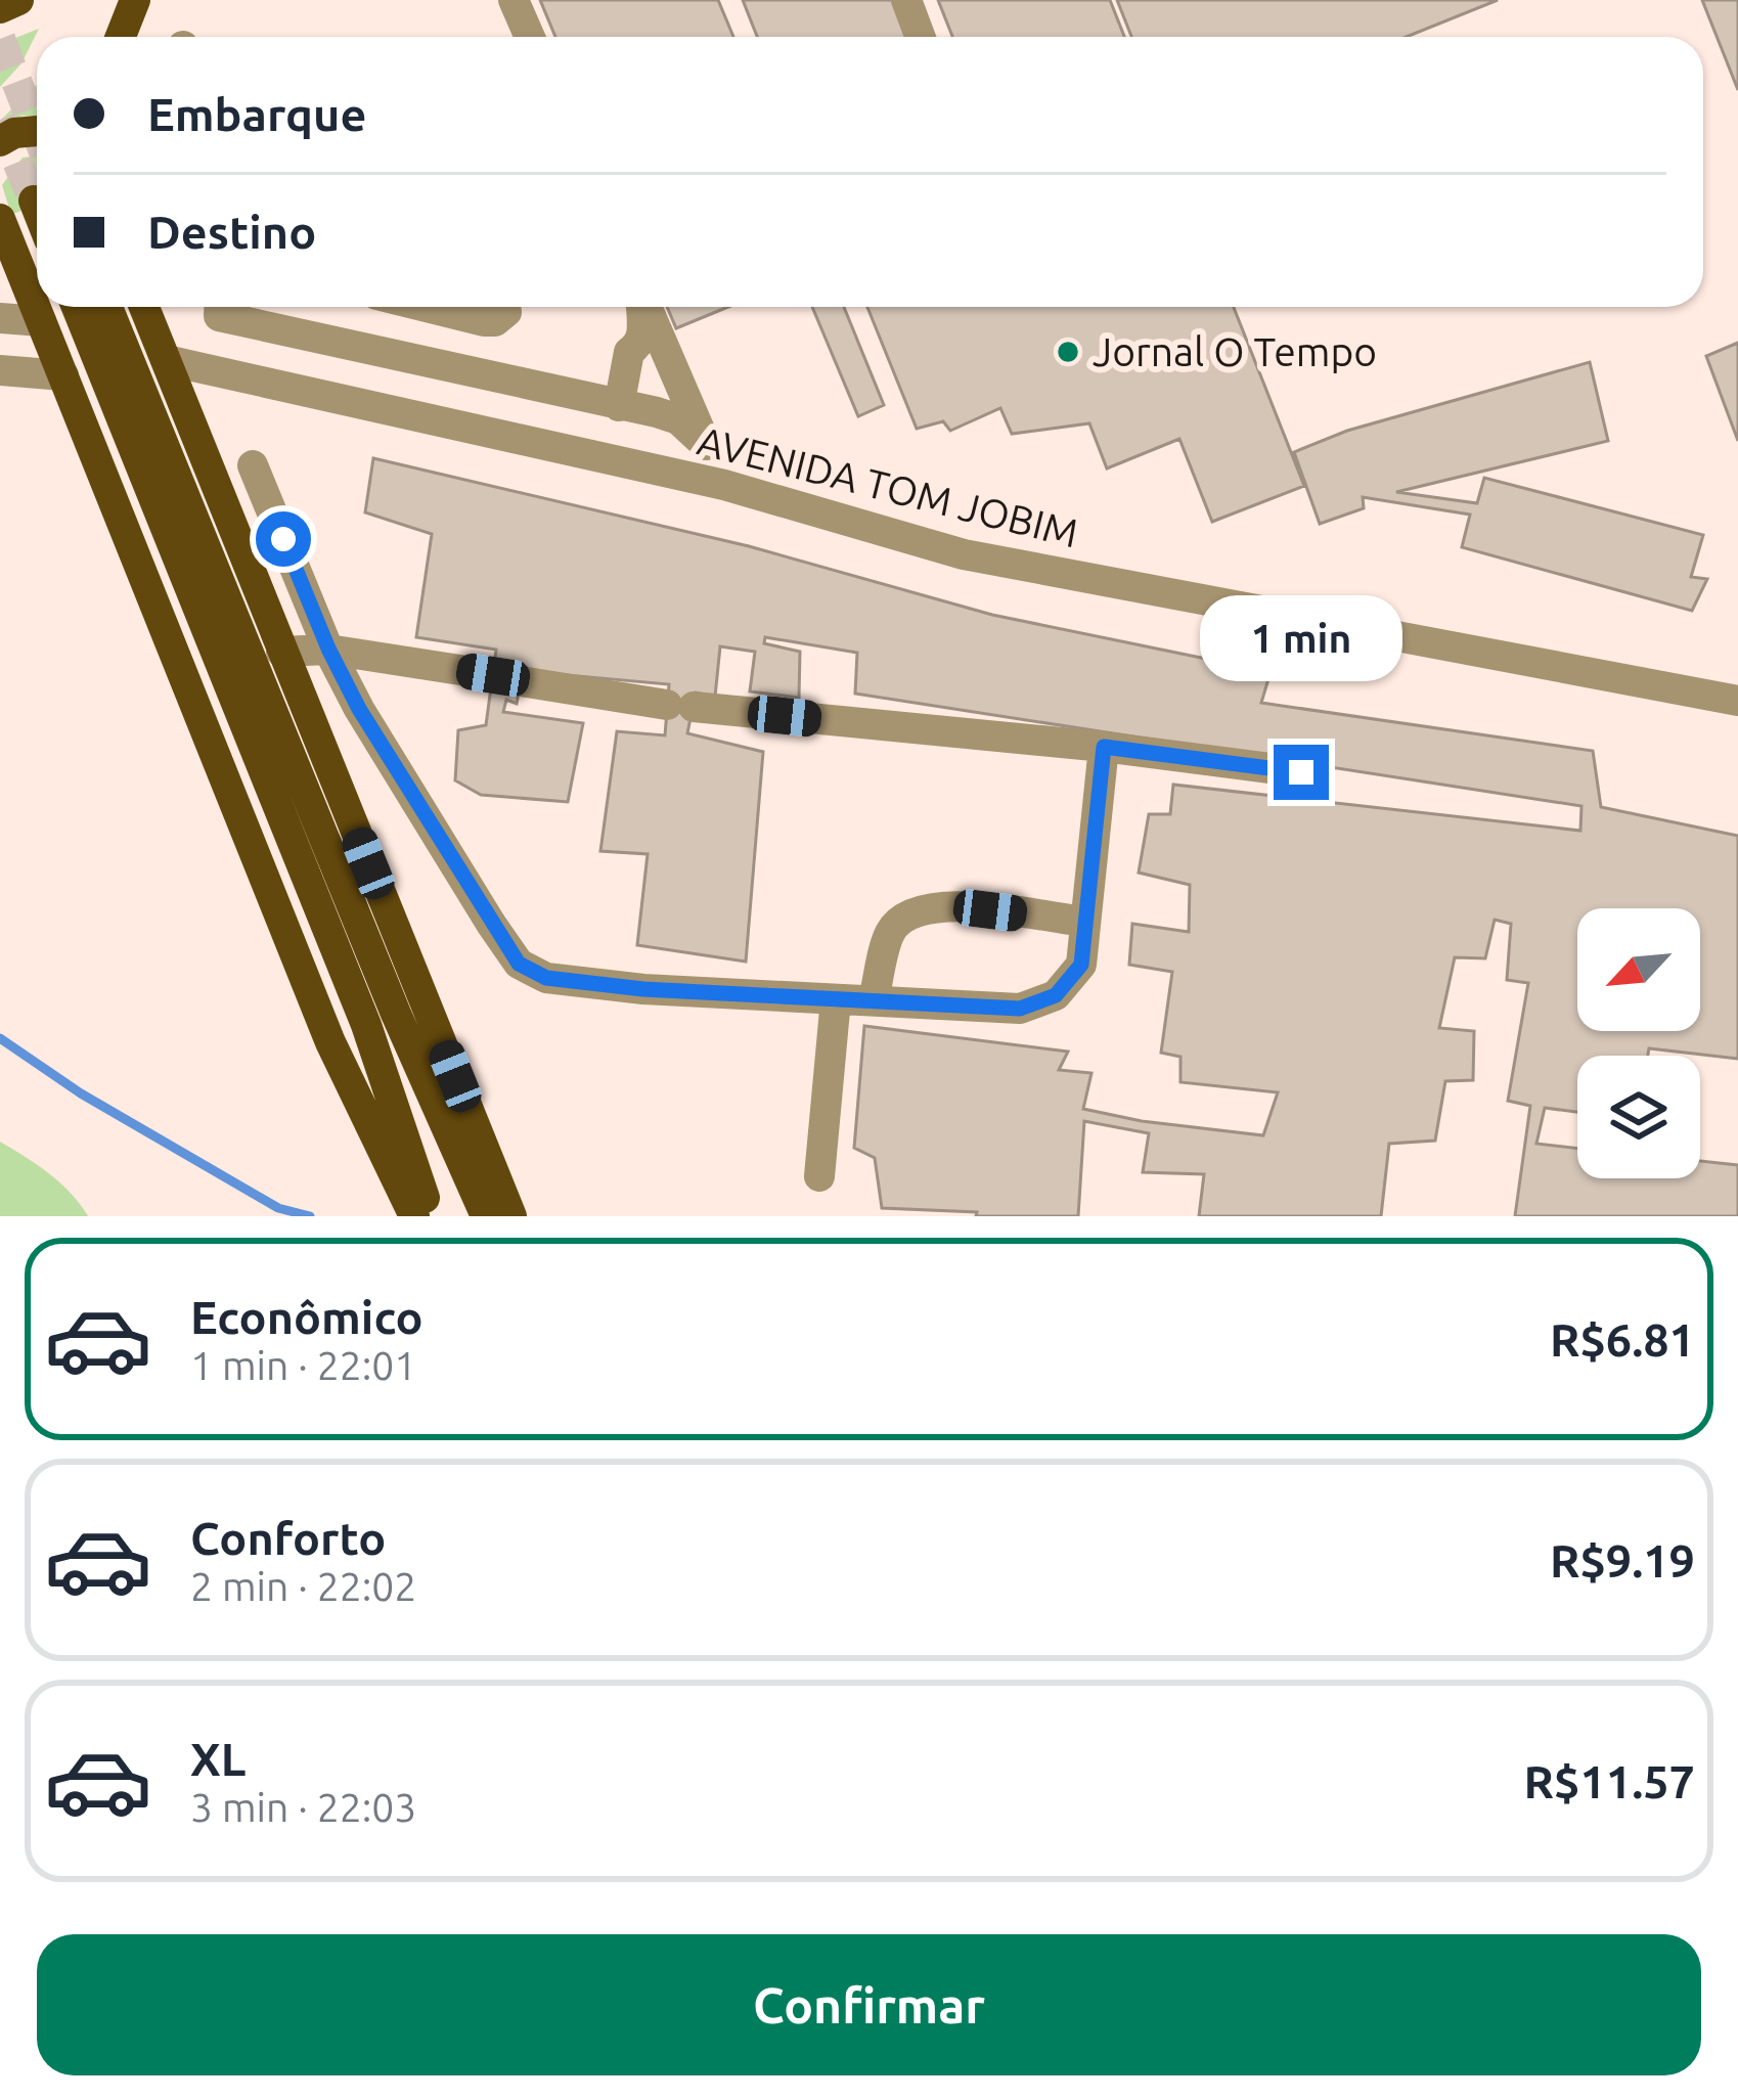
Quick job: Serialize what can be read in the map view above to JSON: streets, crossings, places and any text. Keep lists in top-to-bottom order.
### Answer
{
  "streets": {
    "street": ["AVENIDA TOM JOBIM"]
  },
  "places": ["Jornal O Tempo"],
  "north": "bottom left",
  "page": {
    "banner": ["Embarque", "Destino"],
    "bubble": "1 min",
    "list": [
      {
        "name": "Econômico",
        "note": "1 min · 22:01",
        "value": "R$6.81"
      },
      {
        "name": "Conforto",
        "note": "2 min · 22:02",
        "value": "R$9.19"
      },
      {
        "name": "XL",
        "note": "3 min · 22:03",
        "value": "R$11.57"
      }
    ],
    "buttons": "Confirmar"
  }
}
